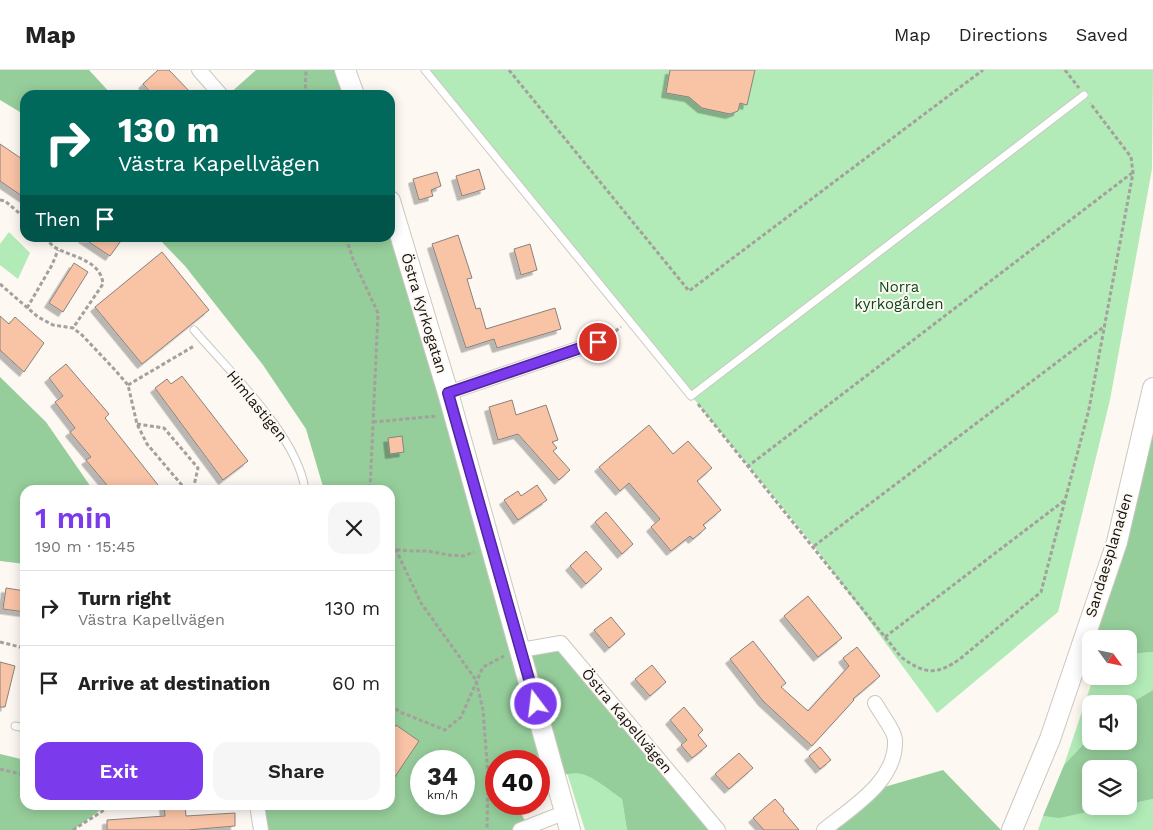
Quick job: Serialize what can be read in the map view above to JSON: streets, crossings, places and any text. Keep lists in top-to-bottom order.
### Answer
{
  "streets": {
    "street": ["Östra Kyrkogatan", "Sandaesplanaden", "Östra Kapellvägen"],
    "lane": ["Himlastigen"]
  },
  "crossings": [
    ["Östra Kyrkogatan", "Östra Kapellvägen"]
  ],
  "parks": ["Norra kyrkogården"],
  "north": "bottom right",
  "page": {
    "header": "Map",
    "nav": ["Map", "Directions", "Saved"],
    "turn": ["130 m", "Västra Kapellvägen"],
    "then": "Then",
    "heading": ["1 min", "190 m · 15:45"],
    "list": [
      {
        "name": "Turn right",
        "note": "Västra Kapellvägen",
        "value": "130 m"
      },
      {
        "name": "Arrive at destination",
        "value": "60 m"
      }
    ],
    "buttons": ["Exit", "Share"],
    "speed": "34 km/h",
    "limit": "40"
  }
}
